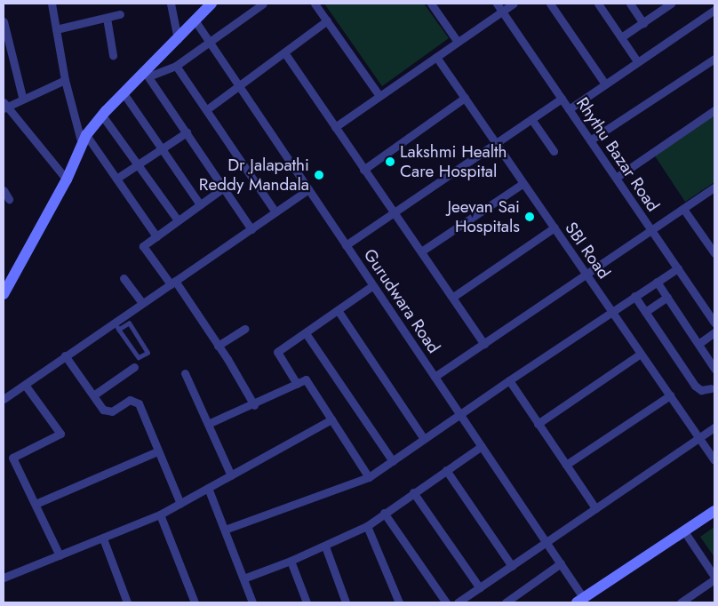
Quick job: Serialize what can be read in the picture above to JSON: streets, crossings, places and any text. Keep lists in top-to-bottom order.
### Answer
{
  "streets": {
    "street": ["Rhythu Bazar Road", "SBI Road", "Gurudwara Road"]
  },
  "places": ["Lakshmi Health Care Hospital", "Dr Jalapathi Reddy Mandala", "Jeevan Sai Hospitals"]
}
